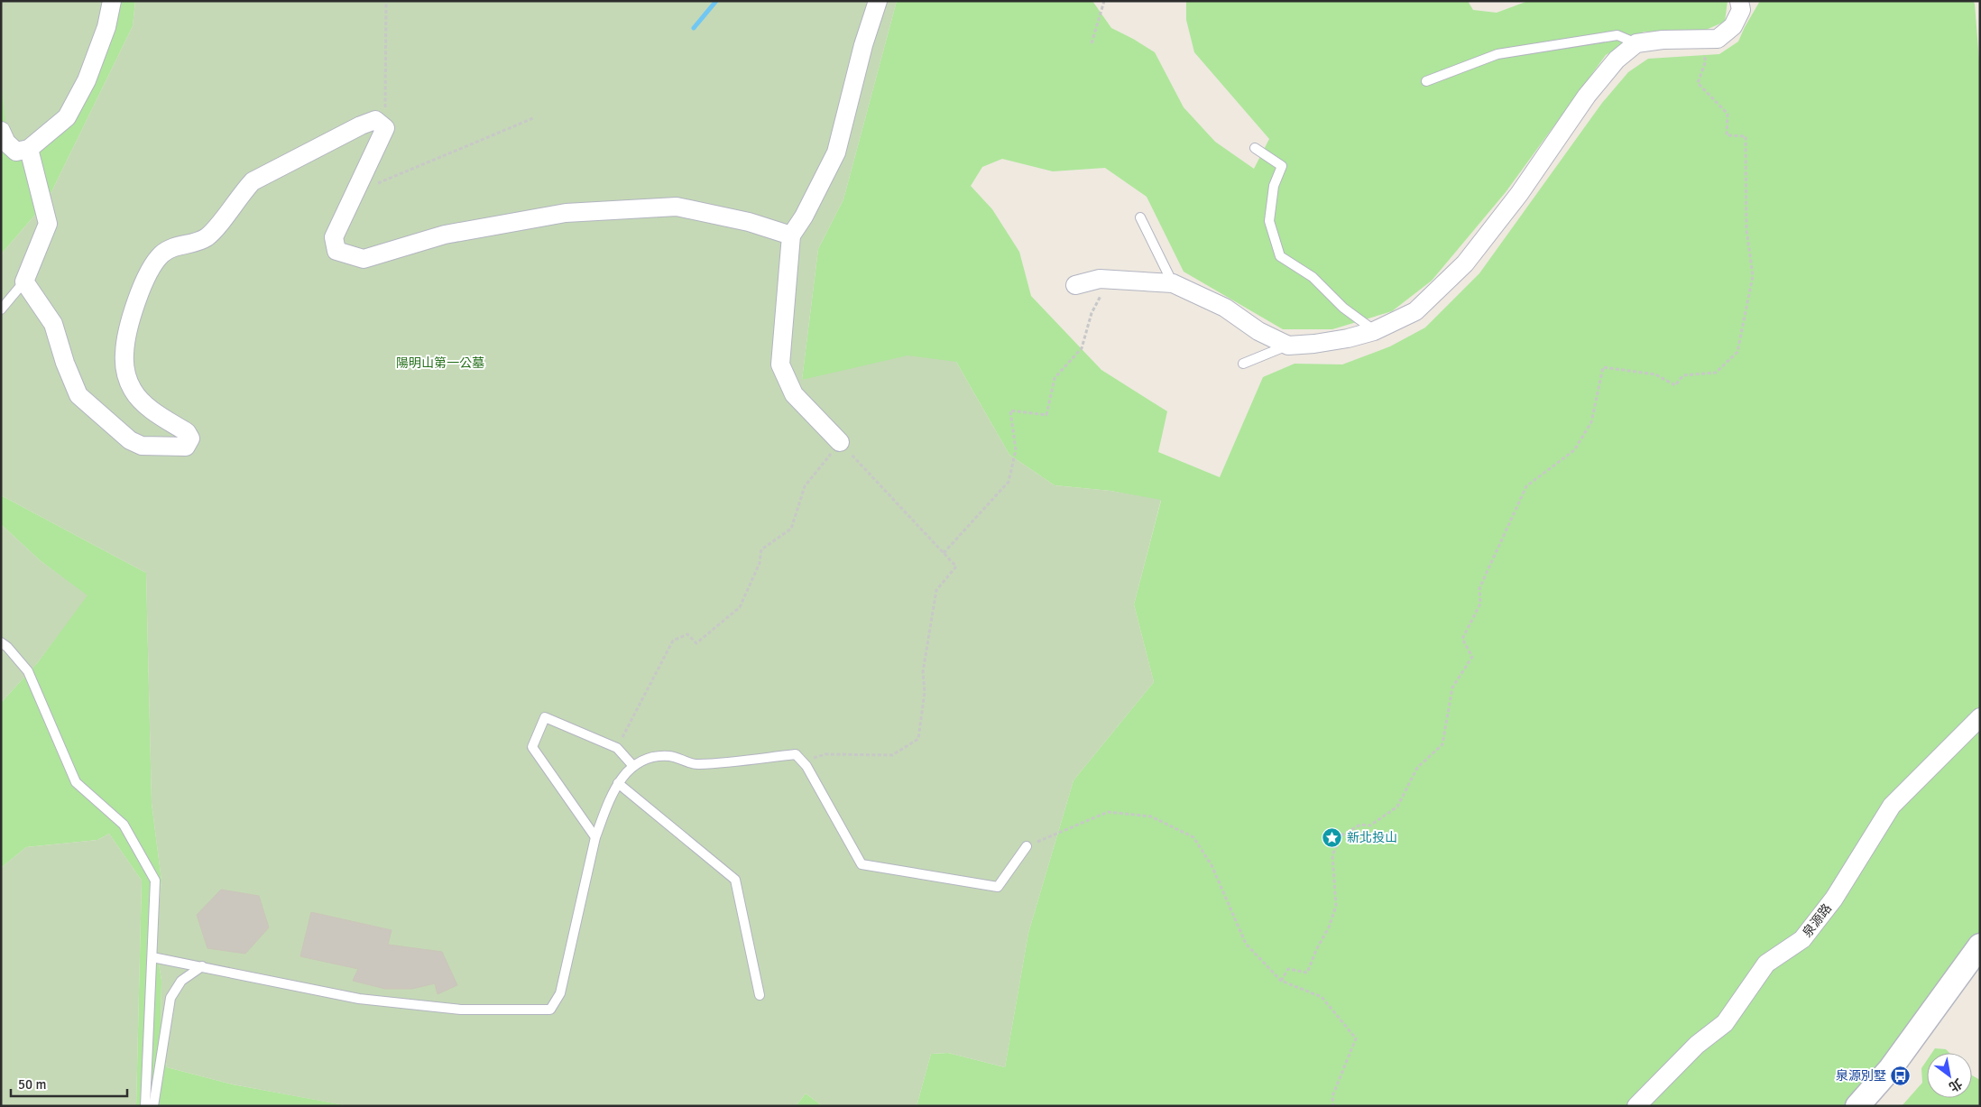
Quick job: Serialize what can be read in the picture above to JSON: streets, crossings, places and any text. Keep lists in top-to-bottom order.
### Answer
{
  "streets": {
    "street": ["泉源路"]
  },
  "parks": ["陽明山第一公墓"],
  "places": {
    "place": ["新北投山"],
    "bus stop": ["泉源別墅"]
  },
  "scale_bar": "50 m",
  "north": "bottom right"
}
